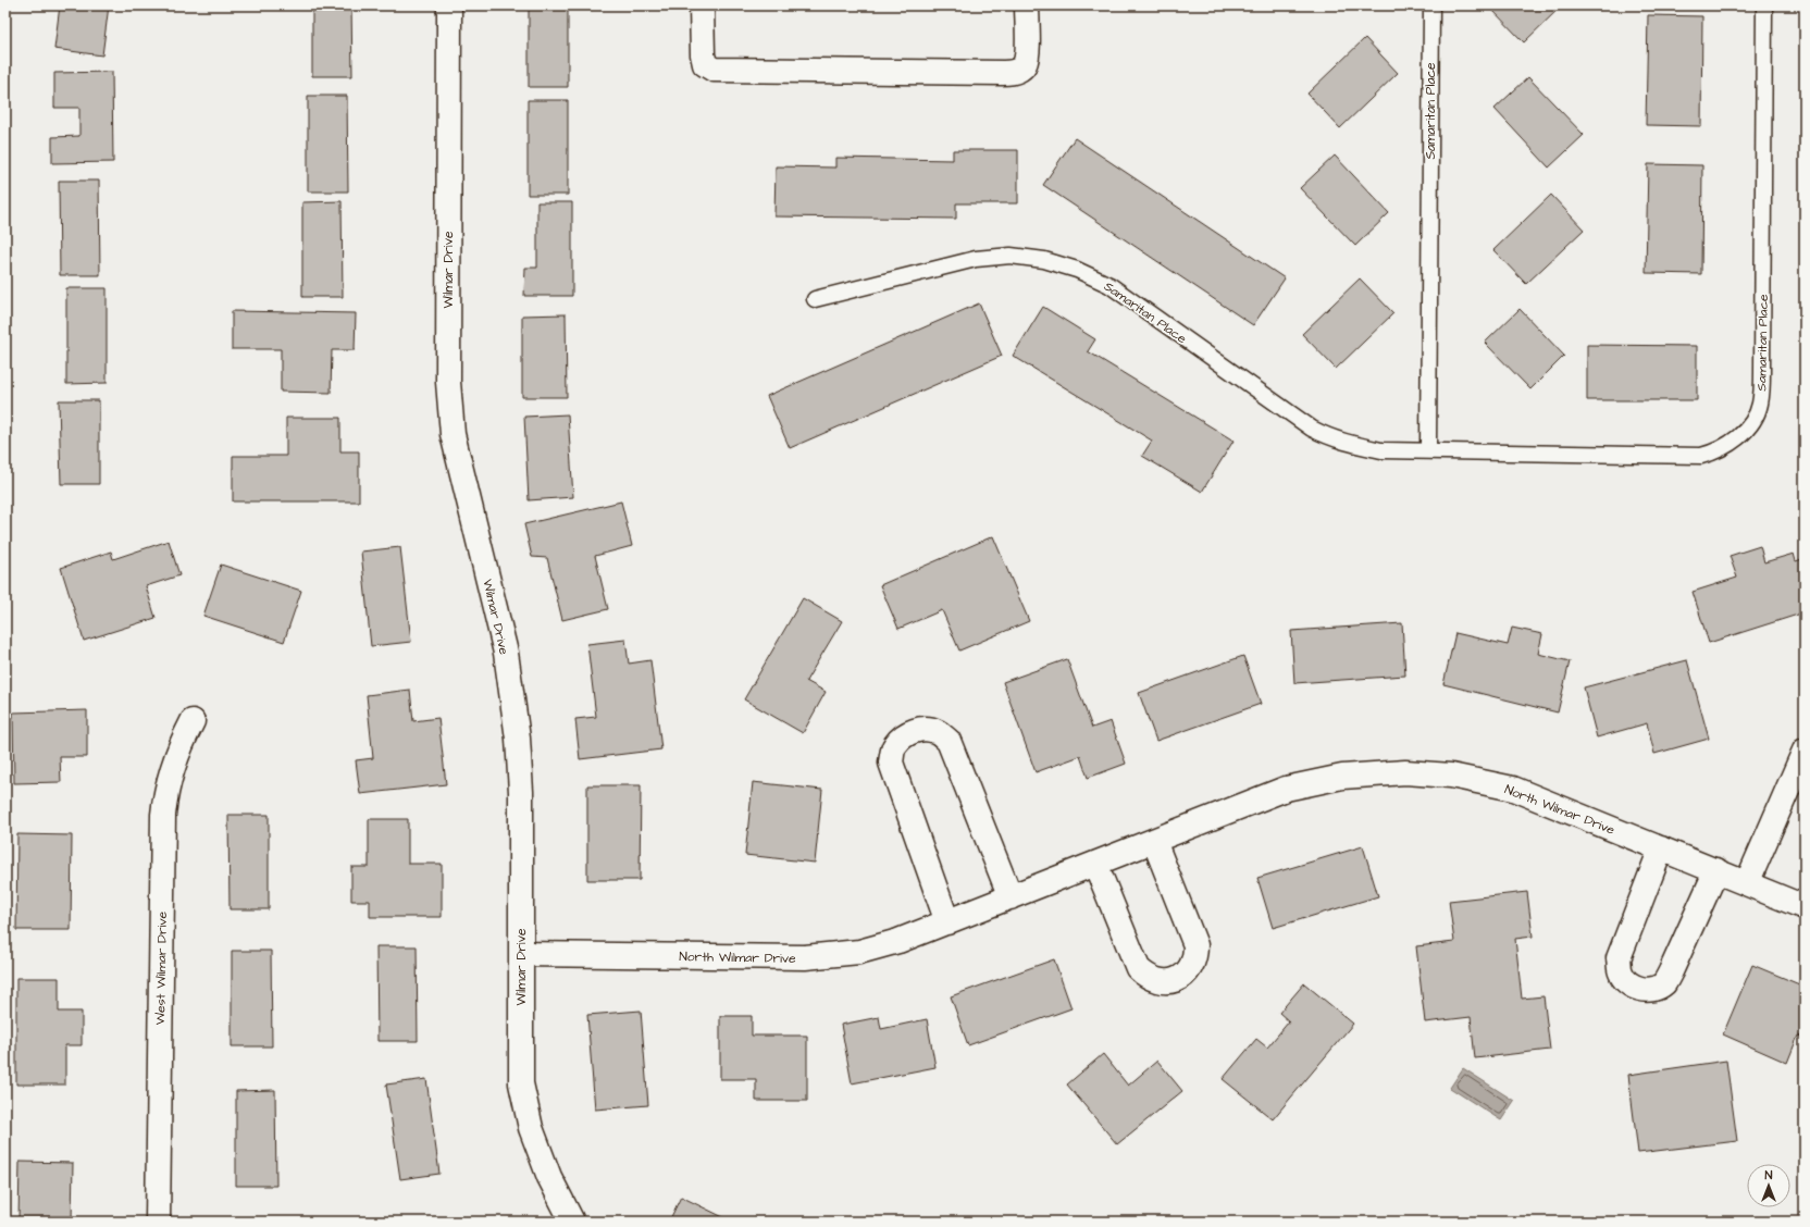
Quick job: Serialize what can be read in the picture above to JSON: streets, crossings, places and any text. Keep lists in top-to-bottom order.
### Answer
{
  "streets": {
    "street": ["Wilmar Drive", "North Wilmar Drive", "West Wilmar Drive"],
    "lane": ["Samaritan Place"]
  },
  "crossings": [
    ["Wilmar Drive", "North Wilmar Drive"]
  ],
  "north": "top"
}
